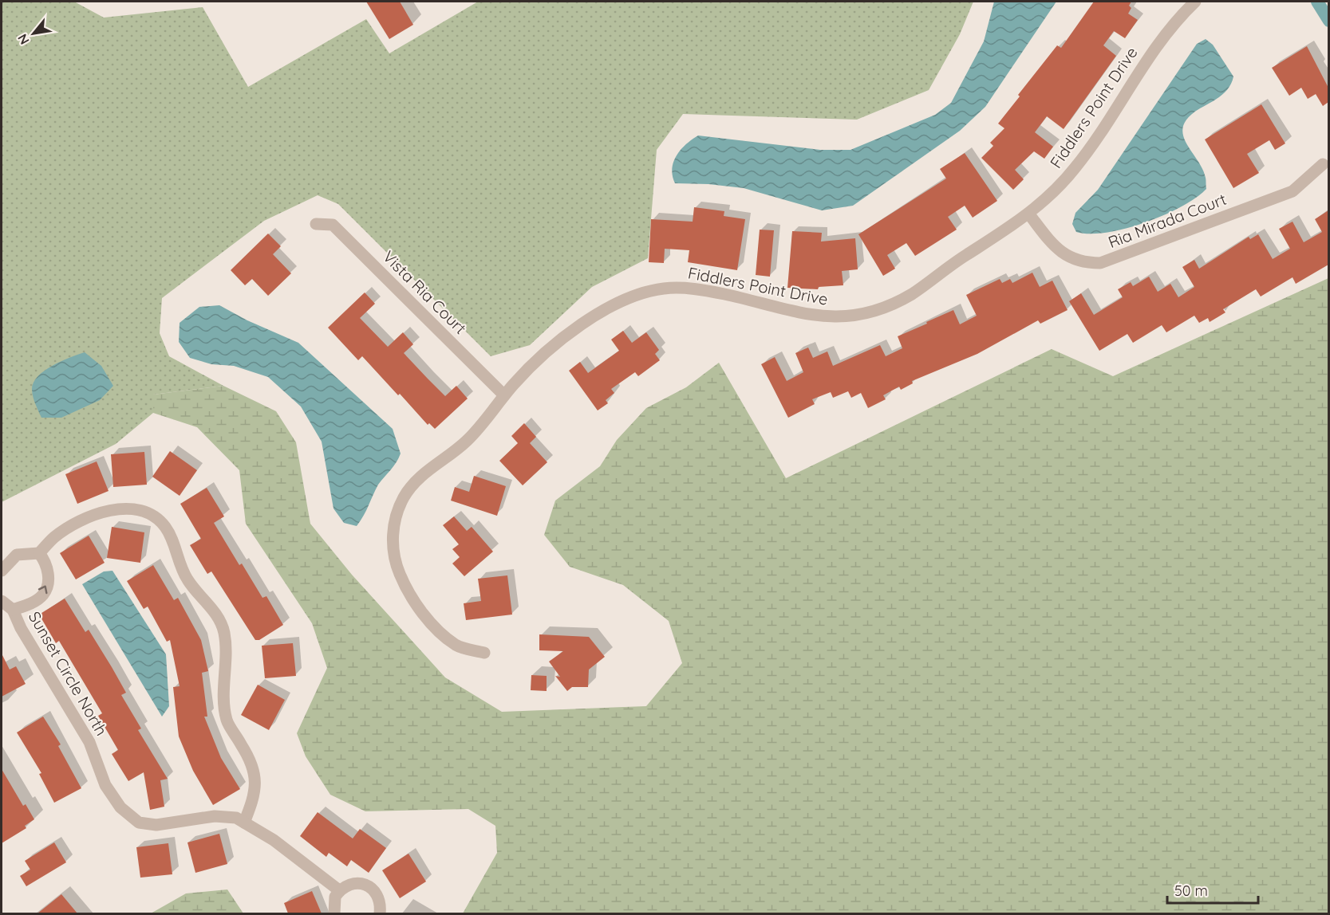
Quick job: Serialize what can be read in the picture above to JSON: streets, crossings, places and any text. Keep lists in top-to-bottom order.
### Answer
{
  "streets": {
    "street": [
      "Fiddlers Point Drive",
      "Ria Mirada Court",
      "Vista Ria Court",
      "Sunset Circle North"
    ]
  },
  "crossings": [
    ["Fiddlers Point Drive", "Ria Mirada Court"],
    ["Fiddlers Point Drive", "Vista Ria Court"]
  ],
  "scale_bar": "50 m",
  "north": "bottom left"
}
